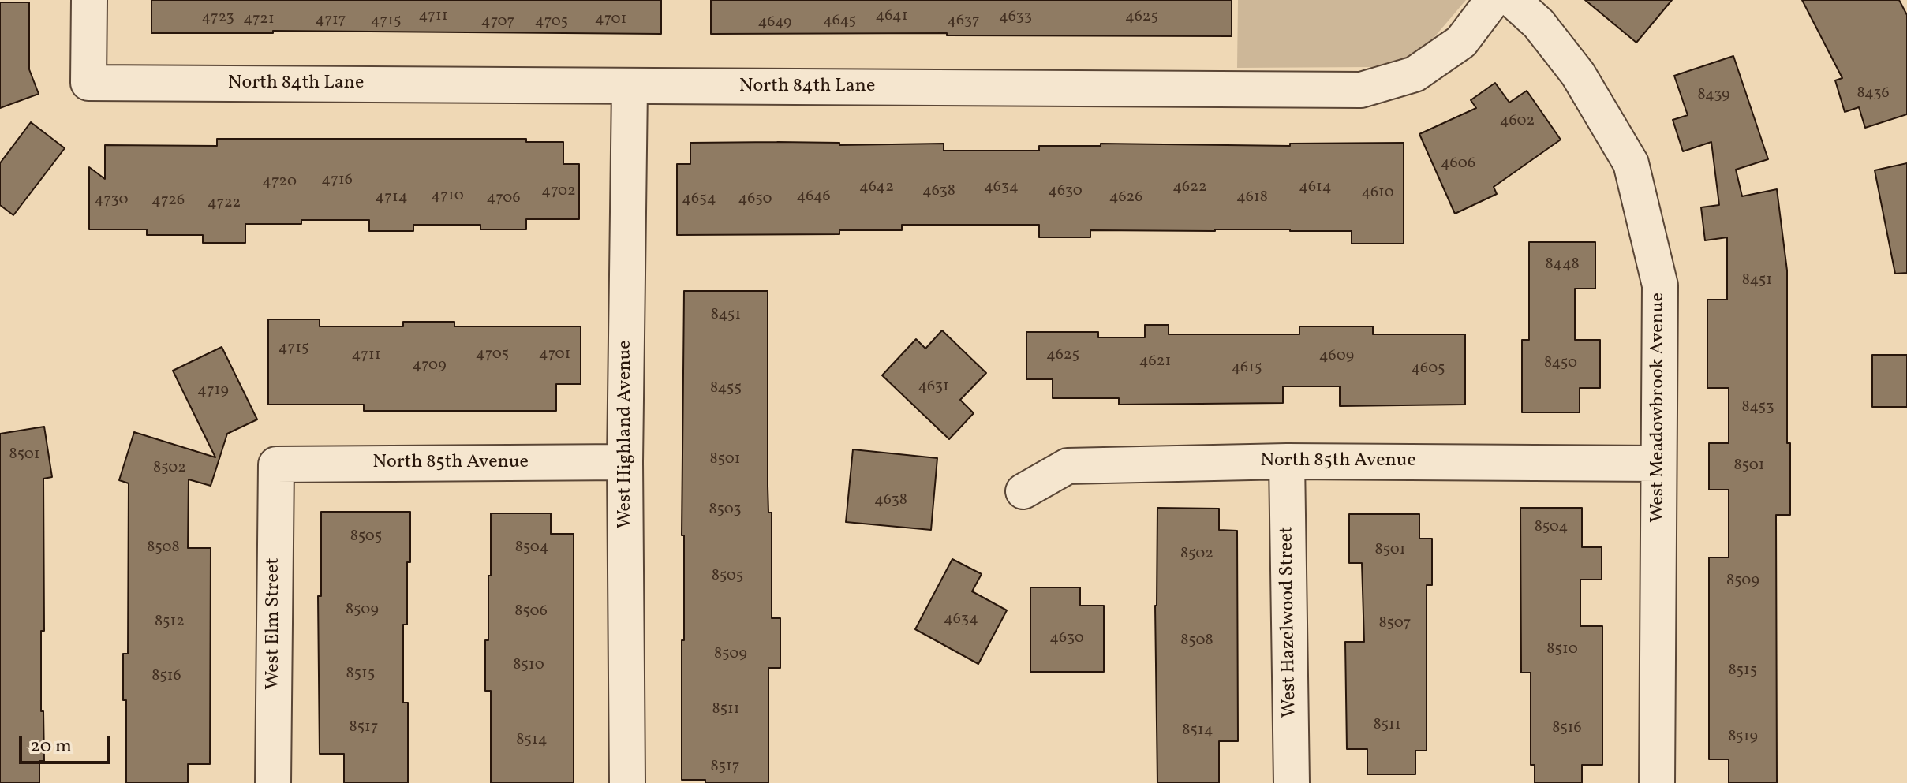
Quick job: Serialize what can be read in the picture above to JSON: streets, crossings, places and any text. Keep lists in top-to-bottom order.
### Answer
{
  "streets": {
    "street": [
      "North 84th Lane",
      "West Meadowbrook Avenue",
      "West Highland Avenue",
      "North 85th Avenue",
      "West Hazelwood Street",
      "West Elm Street"
    ]
  },
  "crossings": [
    ["North 84th Lane", "West Highland Avenue"],
    ["West Meadowbrook Avenue", "North 85th Avenue"],
    ["West Highland Avenue", "North 85th Avenue"],
    ["North 85th Avenue", "West Hazelwood Street"],
    ["North 85th Avenue", "West Elm Street"]
  ],
  "house_numbers": [
    "4711",
    "4641",
    "4633",
    "4625",
    "4723",
    "4721",
    "4701",
    "4717",
    "4715",
    "4645",
    "4637",
    "4707",
    "4705",
    "4649",
    "8436",
    "8439",
    "4602",
    "4606",
    "4716",
    "4720",
    "4642",
    "4634",
    "4622",
    "4614",
    "4702",
    "4638",
    "4630",
    "4610",
    "4710",
    "4646",
    "4714",
    "4626",
    "4618",
    "4706",
    "4654",
    "4650",
    "4730",
    "4726",
    "4722",
    "8448",
    "8451",
    "8451",
    "4715",
    "4705",
    "4701",
    "4711",
    "4625",
    "4609",
    "4621",
    "8450",
    "4709",
    "4615",
    "4605",
    "4631",
    "8455",
    "4719",
    "8453",
    "8501",
    "8501",
    "8501",
    "8502",
    "4638",
    "8503",
    "8504",
    "8505",
    "8508",
    "8504",
    "8501",
    "8502",
    "8505",
    "8509",
    "8509",
    "8506",
    "4634",
    "8512",
    "8507",
    "4630",
    "8508",
    "8510",
    "8509",
    "8510",
    "8515",
    "8515",
    "8516",
    "8511",
    "8511",
    "8517",
    "8516",
    "8514",
    "8519",
    "8514",
    "8517"
  ],
  "scale_bar": "20 m"
}
